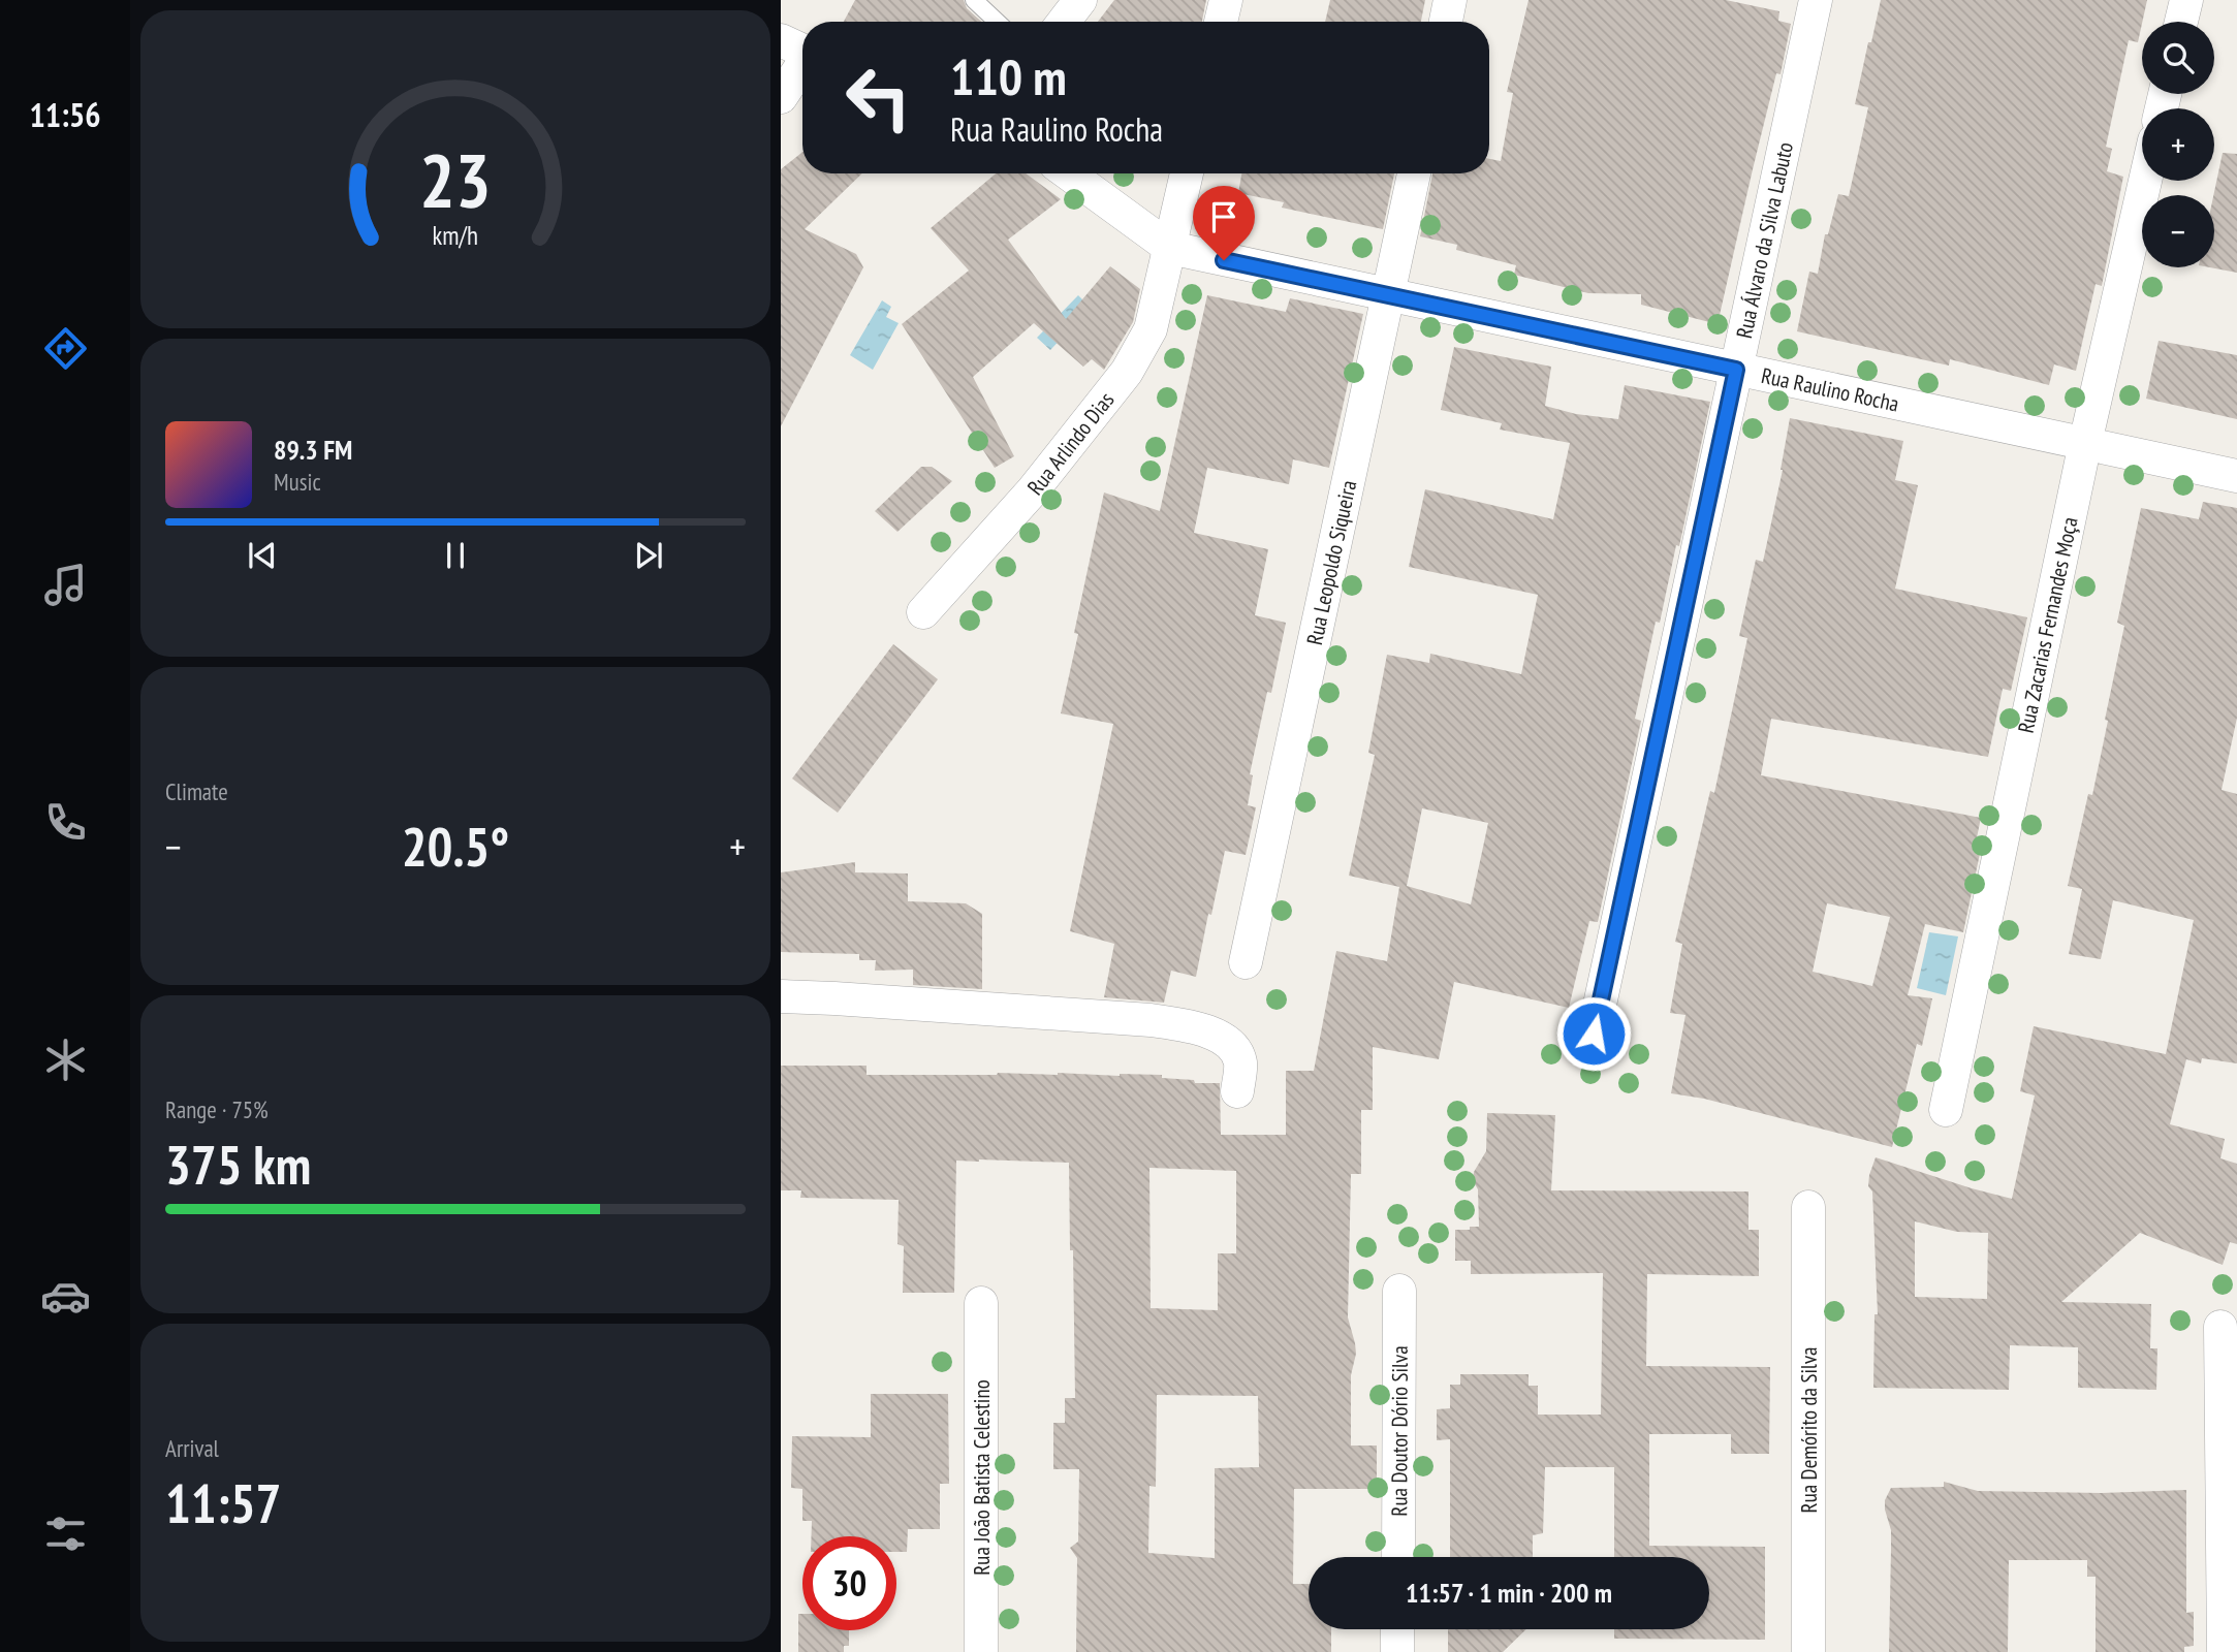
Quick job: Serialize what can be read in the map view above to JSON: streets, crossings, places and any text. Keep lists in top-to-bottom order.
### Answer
{
  "streets": {
    "street": [
      "Rua Álvaro da Silva Labuto",
      "Rua Raulino Rocha",
      "Rua Arlindo Dias",
      "Rua Leopoldo Siqueira",
      "Rua Zacarias Fernandes Moça",
      "Rua Doutor Dório Silva",
      "Rua Demórito da Silva",
      "Rua João Batista Celestino"
    ]
  },
  "crossings": [
    ["Rua Álvaro da Silva Labuto", "Rua Raulino Rocha"],
    ["Rua Raulino Rocha", "Rua Arlindo Dias"],
    ["Rua Raulino Rocha", "Rua Leopoldo Siqueira"],
    ["Rua Raulino Rocha", "Rua Zacarias Fernandes Moça"]
  ],
  "page": {
    "tabs": "11:56",
    "map_buttons": ["+", "−"],
    "turn": ["110 m", "Rua Raulino Rocha"],
    "song": ["89.3 FM", "Music"],
    "tile": [
      "Climate",
      ["Range · 75%", "375 km"],
      ["Arrival", "11:57"]
    ],
    "heat": ["−", "20.5°", "+"],
    "limit": "30",
    "trip": "11:57 · 1 min · 200 m",
    "gauge": ["23", "km/h"]
  }
}
